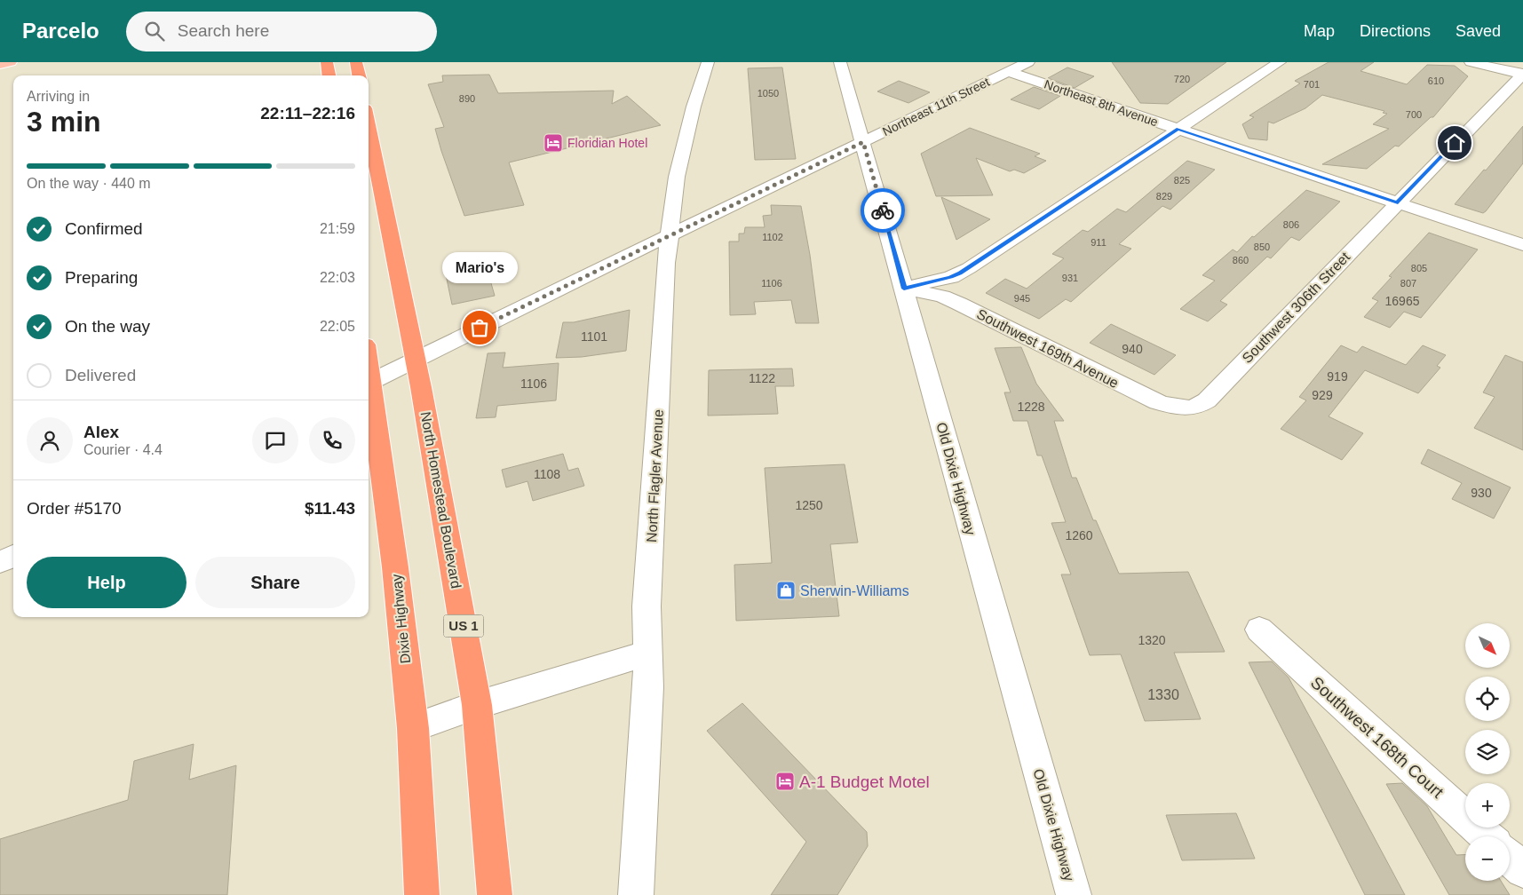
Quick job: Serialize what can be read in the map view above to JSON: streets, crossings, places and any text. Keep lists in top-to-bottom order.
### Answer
{
  "streets": {
    "highway": ["North Homestead Boulevard", "Dixie Highway", "US 1"],
    "street": [
      "Northeast 8th Avenue",
      "Northeast 11th Street",
      "Southwest 306th Street",
      "Southwest 169th Avenue",
      "North Flagler Avenue",
      "Old Dixie Highway",
      "Southwest 168th Court"
    ]
  },
  "crossings": [
    ["Northeast 8th Avenue", "Northeast 11th Street"],
    ["Northeast 8th Avenue", "Southwest 306th Street"],
    ["Northeast 11th Street", "North Flagler Avenue"],
    ["Northeast 11th Street", "Old Dixie Highway"],
    ["Northeast 11th Street", "North Homestead Boulevard"],
    ["Southwest 306th Street", "Southwest 169th Avenue"],
    ["Southwest 169th Avenue", "Old Dixie Highway"]
  ],
  "places": {
    "hotel": ["Floridian Hotel", "A-1 Budget Motel"],
    "other": ["Mario's"],
    "shop": ["Sherwin-Williams"]
  },
  "house_numbers": [
    "720",
    "610",
    "701",
    "1050",
    "890",
    "700",
    "825",
    "829",
    "806",
    "1102",
    "911",
    "850",
    "860",
    "805",
    "931",
    "1106",
    "807",
    "945",
    "16965",
    "1101",
    "940",
    "919",
    "1122",
    "1106",
    "929",
    "1228",
    "1108",
    "930",
    "1250",
    "1260",
    "1320",
    "1330"
  ],
  "north": "bottom right",
  "page": {
    "header": "Parcelo",
    "search": "Search here",
    "nav": ["Map", "Directions", "Saved"],
    "heading": ["3 min", "Arriving in", "22:11–22:16"],
    "panel": [
      "Alex",
      "Courier · 4.4",
      "Order #5170",
      "$11.43"
    ],
    "bar": "On the way · 440 m",
    "list": [
      ["Confirmed", "21:59"],
      ["Preparing", "22:03"],
      ["On the way", "22:05"],
      "Delivered"
    ],
    "bubble": "Mario's",
    "buttons": ["Help", "Share"],
    "map_buttons": ["+", "−"]
  }
}
